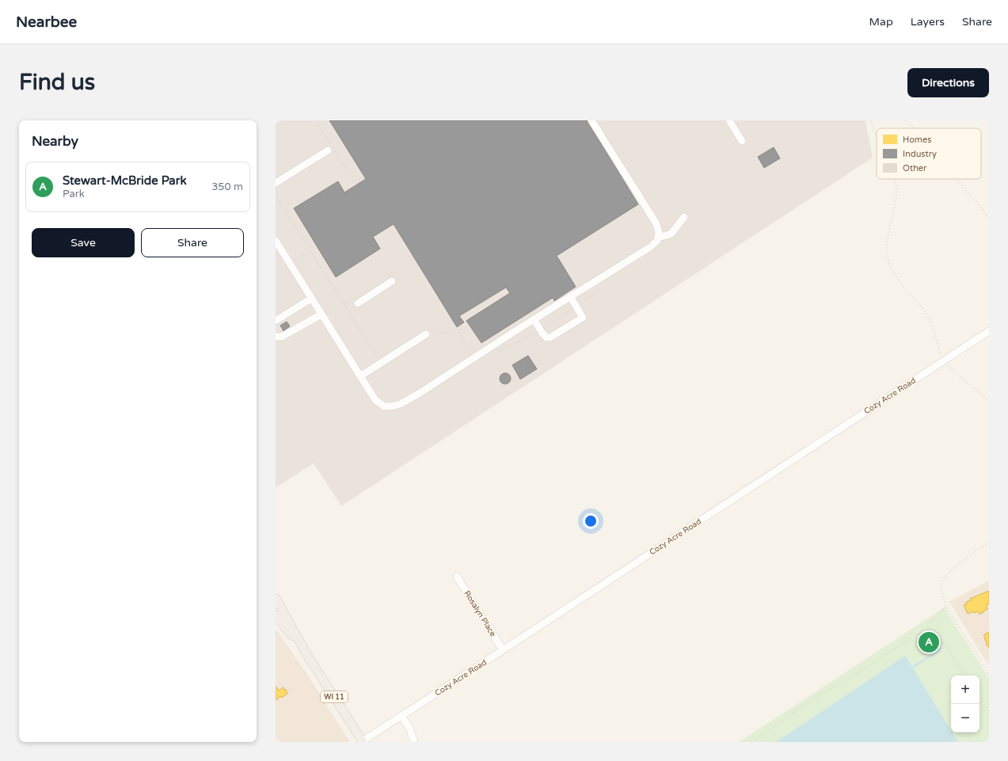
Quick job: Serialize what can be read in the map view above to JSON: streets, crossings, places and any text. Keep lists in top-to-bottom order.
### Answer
{
  "streets": {
    "main road": ["WI 11"],
    "street": ["Cozy Acre Road", "Rosalyn Place"]
  },
  "crossings": [
    ["Cozy Acre Road", "Rosalyn Place"],
    ["Cozy Acre Road", "WI 11"]
  ],
  "legend": ["Homes", "Industry", "Other"],
  "page": {
    "header": "Nearbee",
    "nav": ["Map", "Layers", "Share"],
    "buttons": [
      "Directions",
      ["Save", "Share"]
    ],
    "title": "Find us",
    "heading": "Nearby",
    "list": [
      {
        "mark": "A",
        "name": "Stewart-McBride Park",
        "note": "Park",
        "value": "350 m"
      }
    ],
    "pins": "A",
    "map_buttons": ["+", "−"]
  }
}
